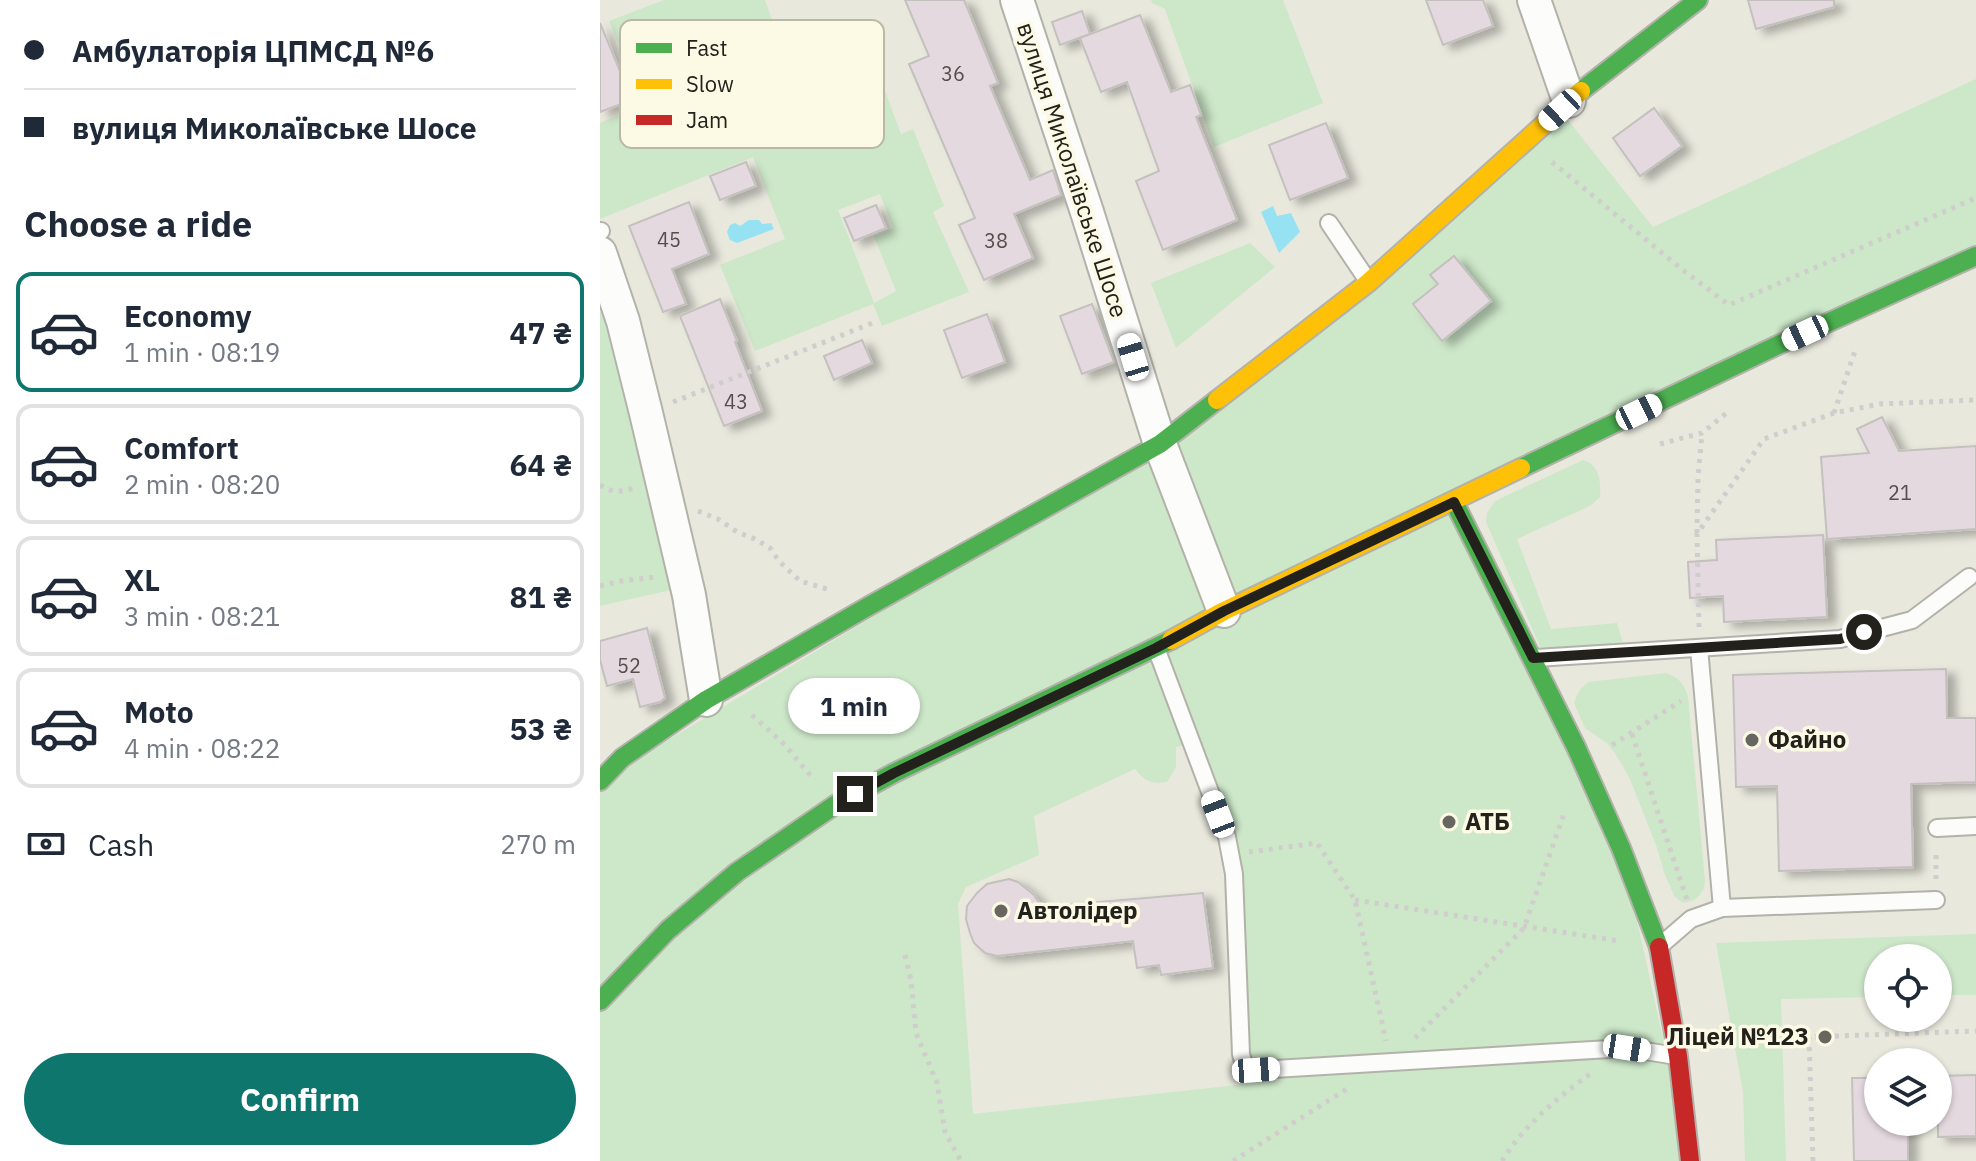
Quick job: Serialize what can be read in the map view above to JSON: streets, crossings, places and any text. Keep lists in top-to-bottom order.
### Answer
{
  "streets": {
    "street": ["вулиця Миколаївське Шосе"]
  },
  "places": [
    "Файно",
    "АТБ",
    "Автолідер",
    "Ліцей №123"
  ],
  "house_numbers": [
    "36",
    "45",
    "38",
    "43",
    "21",
    "52"
  ],
  "legend": ["Fast", "Slow", "Jam"],
  "page": {
    "banner": ["Амбулаторія ЦПМСД №6", "вулиця Миколаївське Шосе"],
    "heading": "Choose a ride",
    "list": [
      {
        "name": "Economy",
        "note": "1 min · 08:19",
        "value": "47 ₴"
      },
      {
        "name": "Comfort",
        "note": "2 min · 08:20",
        "value": "64 ₴"
      },
      {
        "name": "XL",
        "note": "3 min · 08:21",
        "value": "81 ₴"
      },
      {
        "name": "Moto",
        "note": "4 min · 08:22",
        "value": "53 ₴"
      }
    ],
    "bubble": "1 min",
    "pay": ["Cash", "270 m"],
    "buttons": "Confirm"
  }
}
